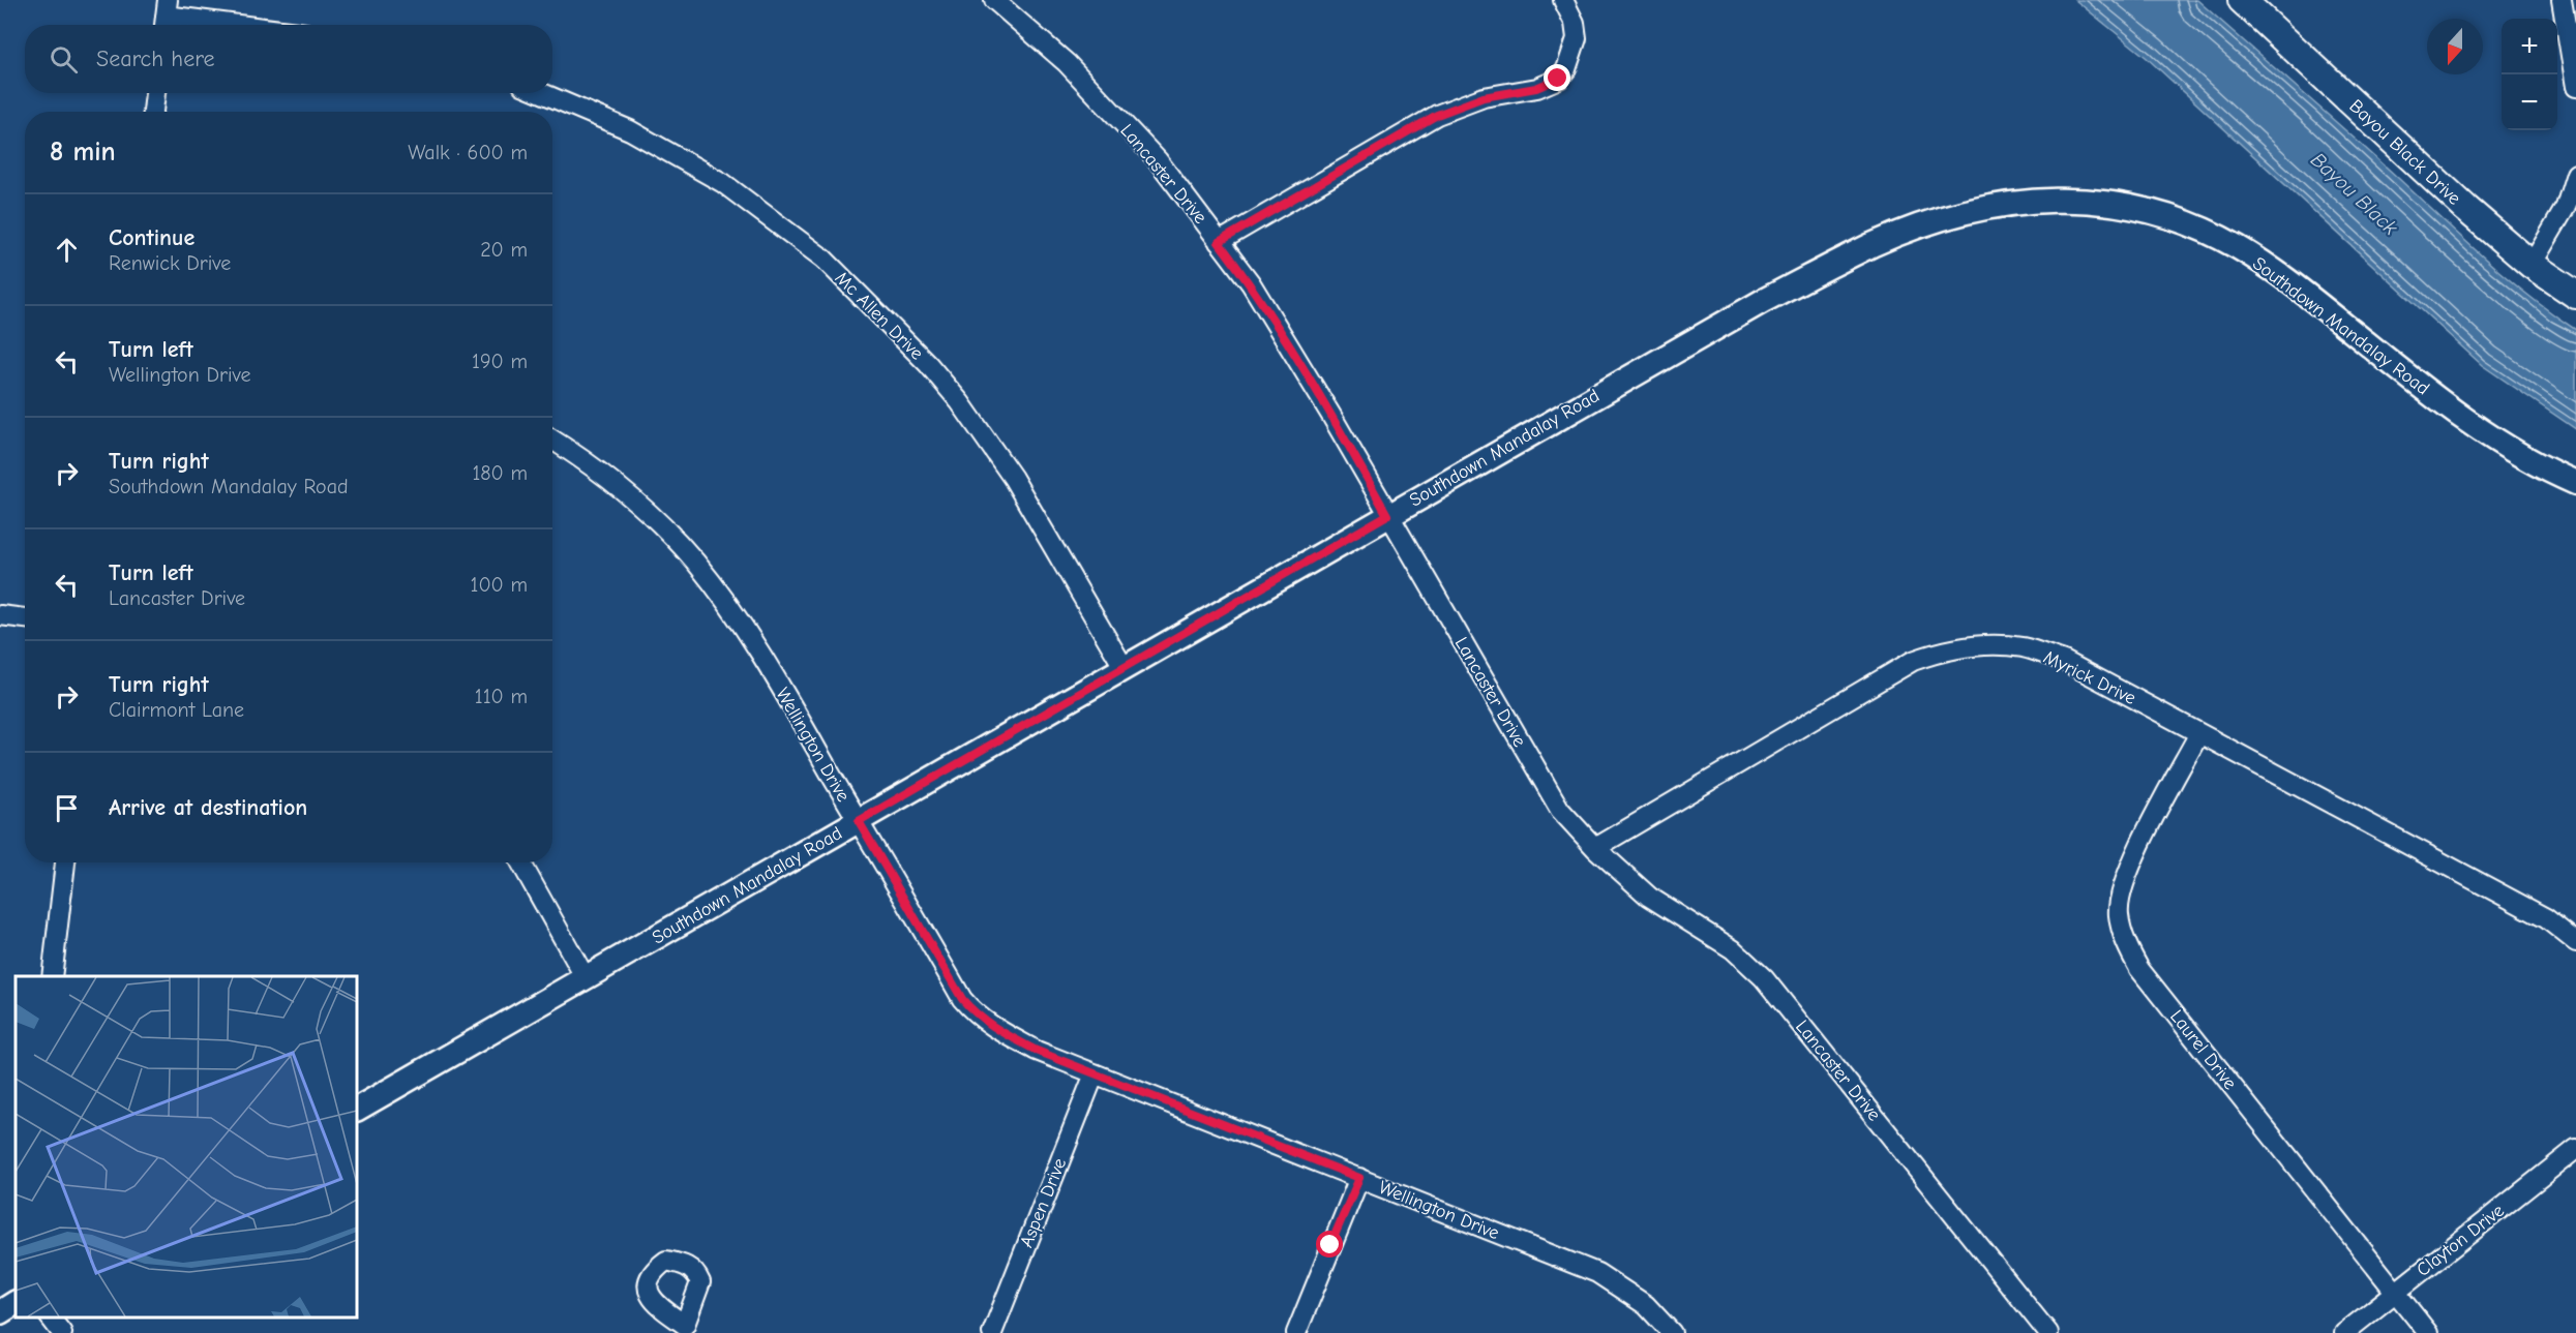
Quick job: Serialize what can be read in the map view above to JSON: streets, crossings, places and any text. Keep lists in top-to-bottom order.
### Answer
{
  "streets": {
    "main road": ["Bayou Black Drive"],
    "street": [
      "Lancaster Drive",
      "Mc Allen Drive",
      "Southdown Mandalay Road",
      "Myrick Drive",
      "Wellington Drive",
      "Laurel Drive",
      "Aspen Drive",
      "Clayton Drive"
    ]
  },
  "crossings": [
    ["Lancaster Drive", "Southdown Mandalay Road"],
    ["Lancaster Drive", "Myrick Drive"],
    ["Mc Allen Drive", "Southdown Mandalay Road"],
    ["Southdown Mandalay Road", "Wellington Drive"],
    ["Myrick Drive", "Laurel Drive"],
    ["Wellington Drive", "Aspen Drive"],
    ["Laurel Drive", "Clayton Drive"]
  ],
  "water": ["Bayou Black"],
  "north": "bottom",
  "page": {
    "map_buttons": ["+", "−"],
    "search": "Search here",
    "heading": ["8 min", "Walk · 600 m"],
    "list": [
      ["Continue", "Renwick Drive", "20 m"],
      ["Turn left", "Wellington Drive", "190 m"],
      ["Turn right", "Southdown Mandalay Road", "180 m"],
      ["Turn left", "Lancaster Drive", "100 m"],
      ["Turn right", "Clairmont Lane", "110 m"],
      "Arrive at destination"
    ]
  }
}
